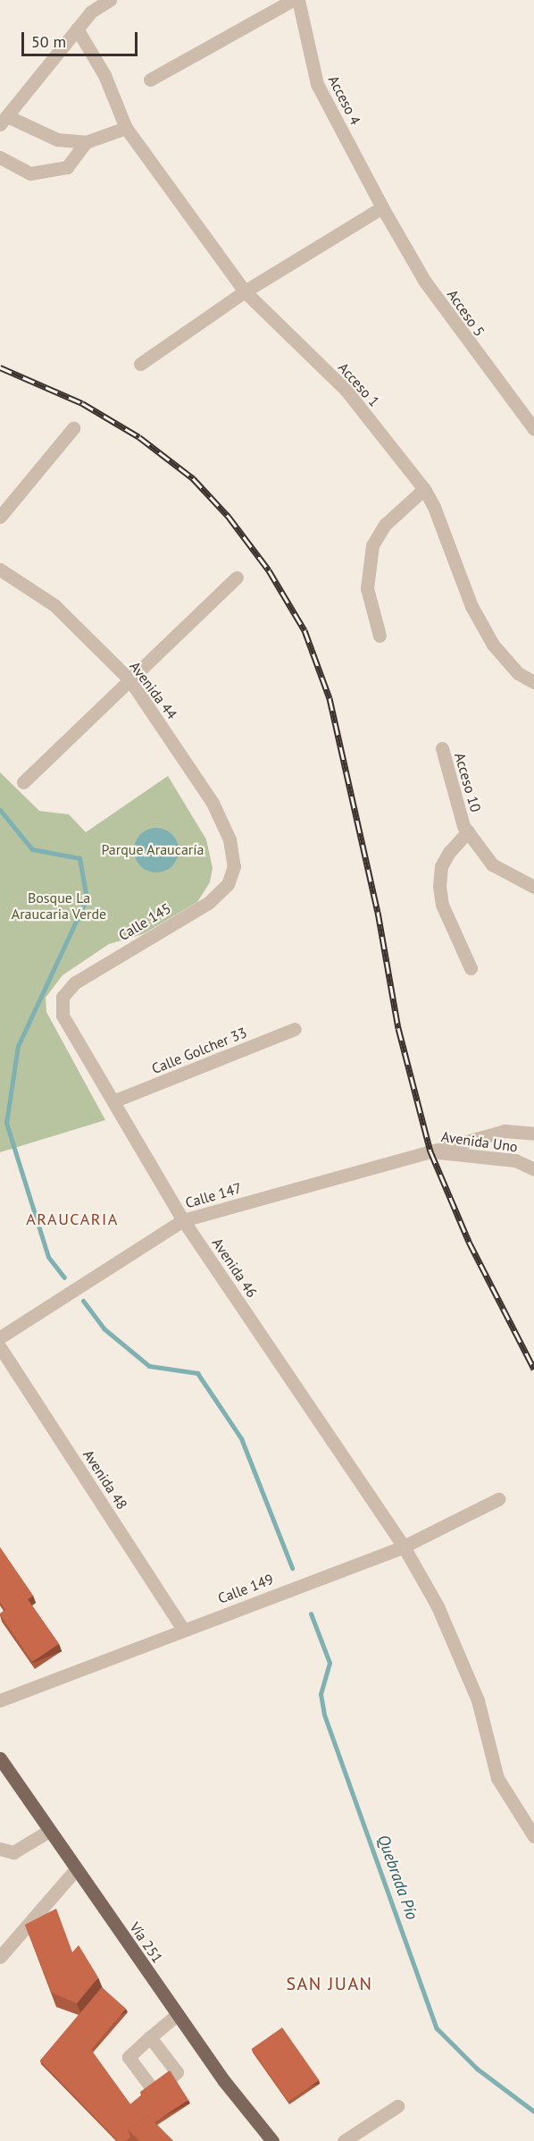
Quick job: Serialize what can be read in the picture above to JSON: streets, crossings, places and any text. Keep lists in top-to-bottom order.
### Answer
{
  "streets": {
    "main road": ["Vía 251"],
    "street": [
      "Acceso 4",
      "Acceso 5",
      "Acceso 1",
      "Avenida 44",
      "Acceso 10",
      "Calle 145",
      "Calle Golcher 33",
      "Avenida Uno",
      "Calle 147",
      "Avenida 46",
      "Avenida 48",
      "Calle 149"
    ]
  },
  "crossings": [
    ["Acceso 4", "Acceso 5"],
    ["Avenida 44", "Calle 145"],
    ["Calle 145", "Avenida 46"],
    ["Calle Golcher 33", "Avenida 46"],
    ["Avenida Uno", "Calle 147"],
    ["Calle 147", "Avenida 46"],
    ["Avenida 46", "Calle 149"],
    ["Avenida 48", "Calle 149"]
  ],
  "districts": ["ARAUCARIA", "SAN JUAN"],
  "water": ["Quebrada Pío"],
  "parks": ["Parque Araucaría", "Bosque La Araucaria Verde"],
  "scale_bar": "50 m"
}
